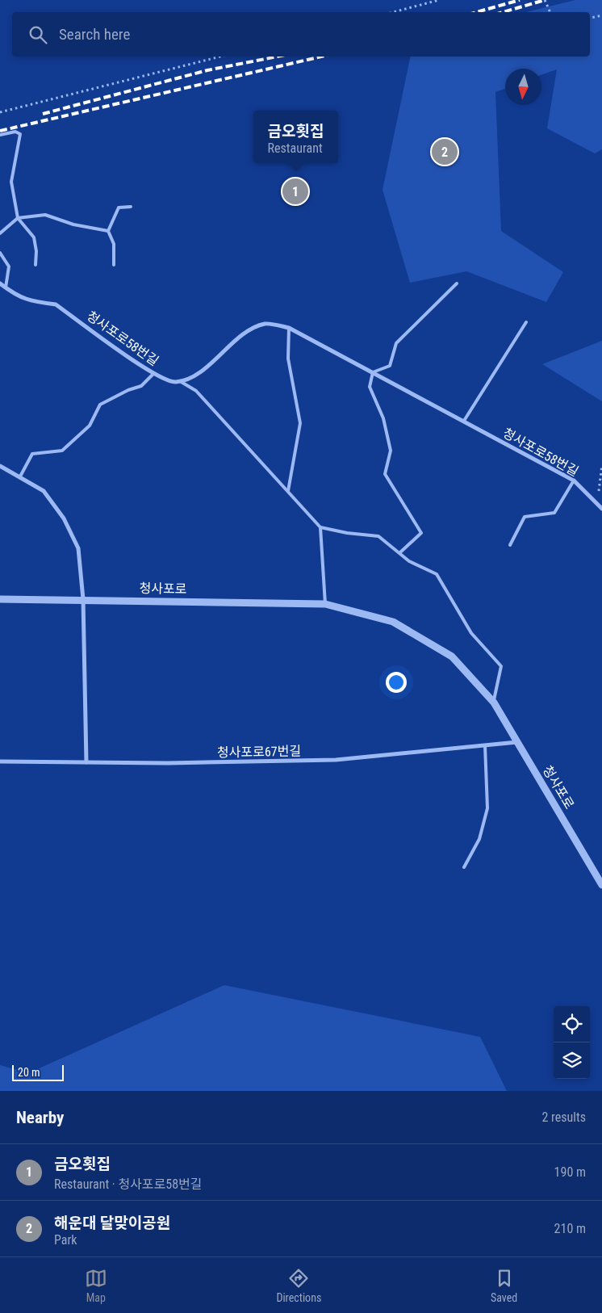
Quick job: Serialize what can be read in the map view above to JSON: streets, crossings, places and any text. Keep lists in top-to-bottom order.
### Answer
{
  "streets": {
    "street": ["청사포로58번길", "청사포로", "청사포로67번길"]
  },
  "crossings": [
    ["청사포로", "청사포로67번길"]
  ],
  "scale_bar": "20 m",
  "north": "bottom",
  "page": {
    "search": "Search here",
    "popup": ["금오횟집", "Restaurant"],
    "pins": ["2", "1"],
    "scale": "20 m",
    "heading": ["Nearby", "2 results"],
    "list": [
      {
        "mark": "1",
        "name": "금오횟집",
        "note": "Restaurant · 청사포로58번길",
        "value": "190 m"
      },
      {
        "mark": "2",
        "name": "해운대 달맞이공원",
        "note": "Park",
        "value": "210 m"
      }
    ],
    "nav": ["Map", "Directions", "Saved"]
  }
}
